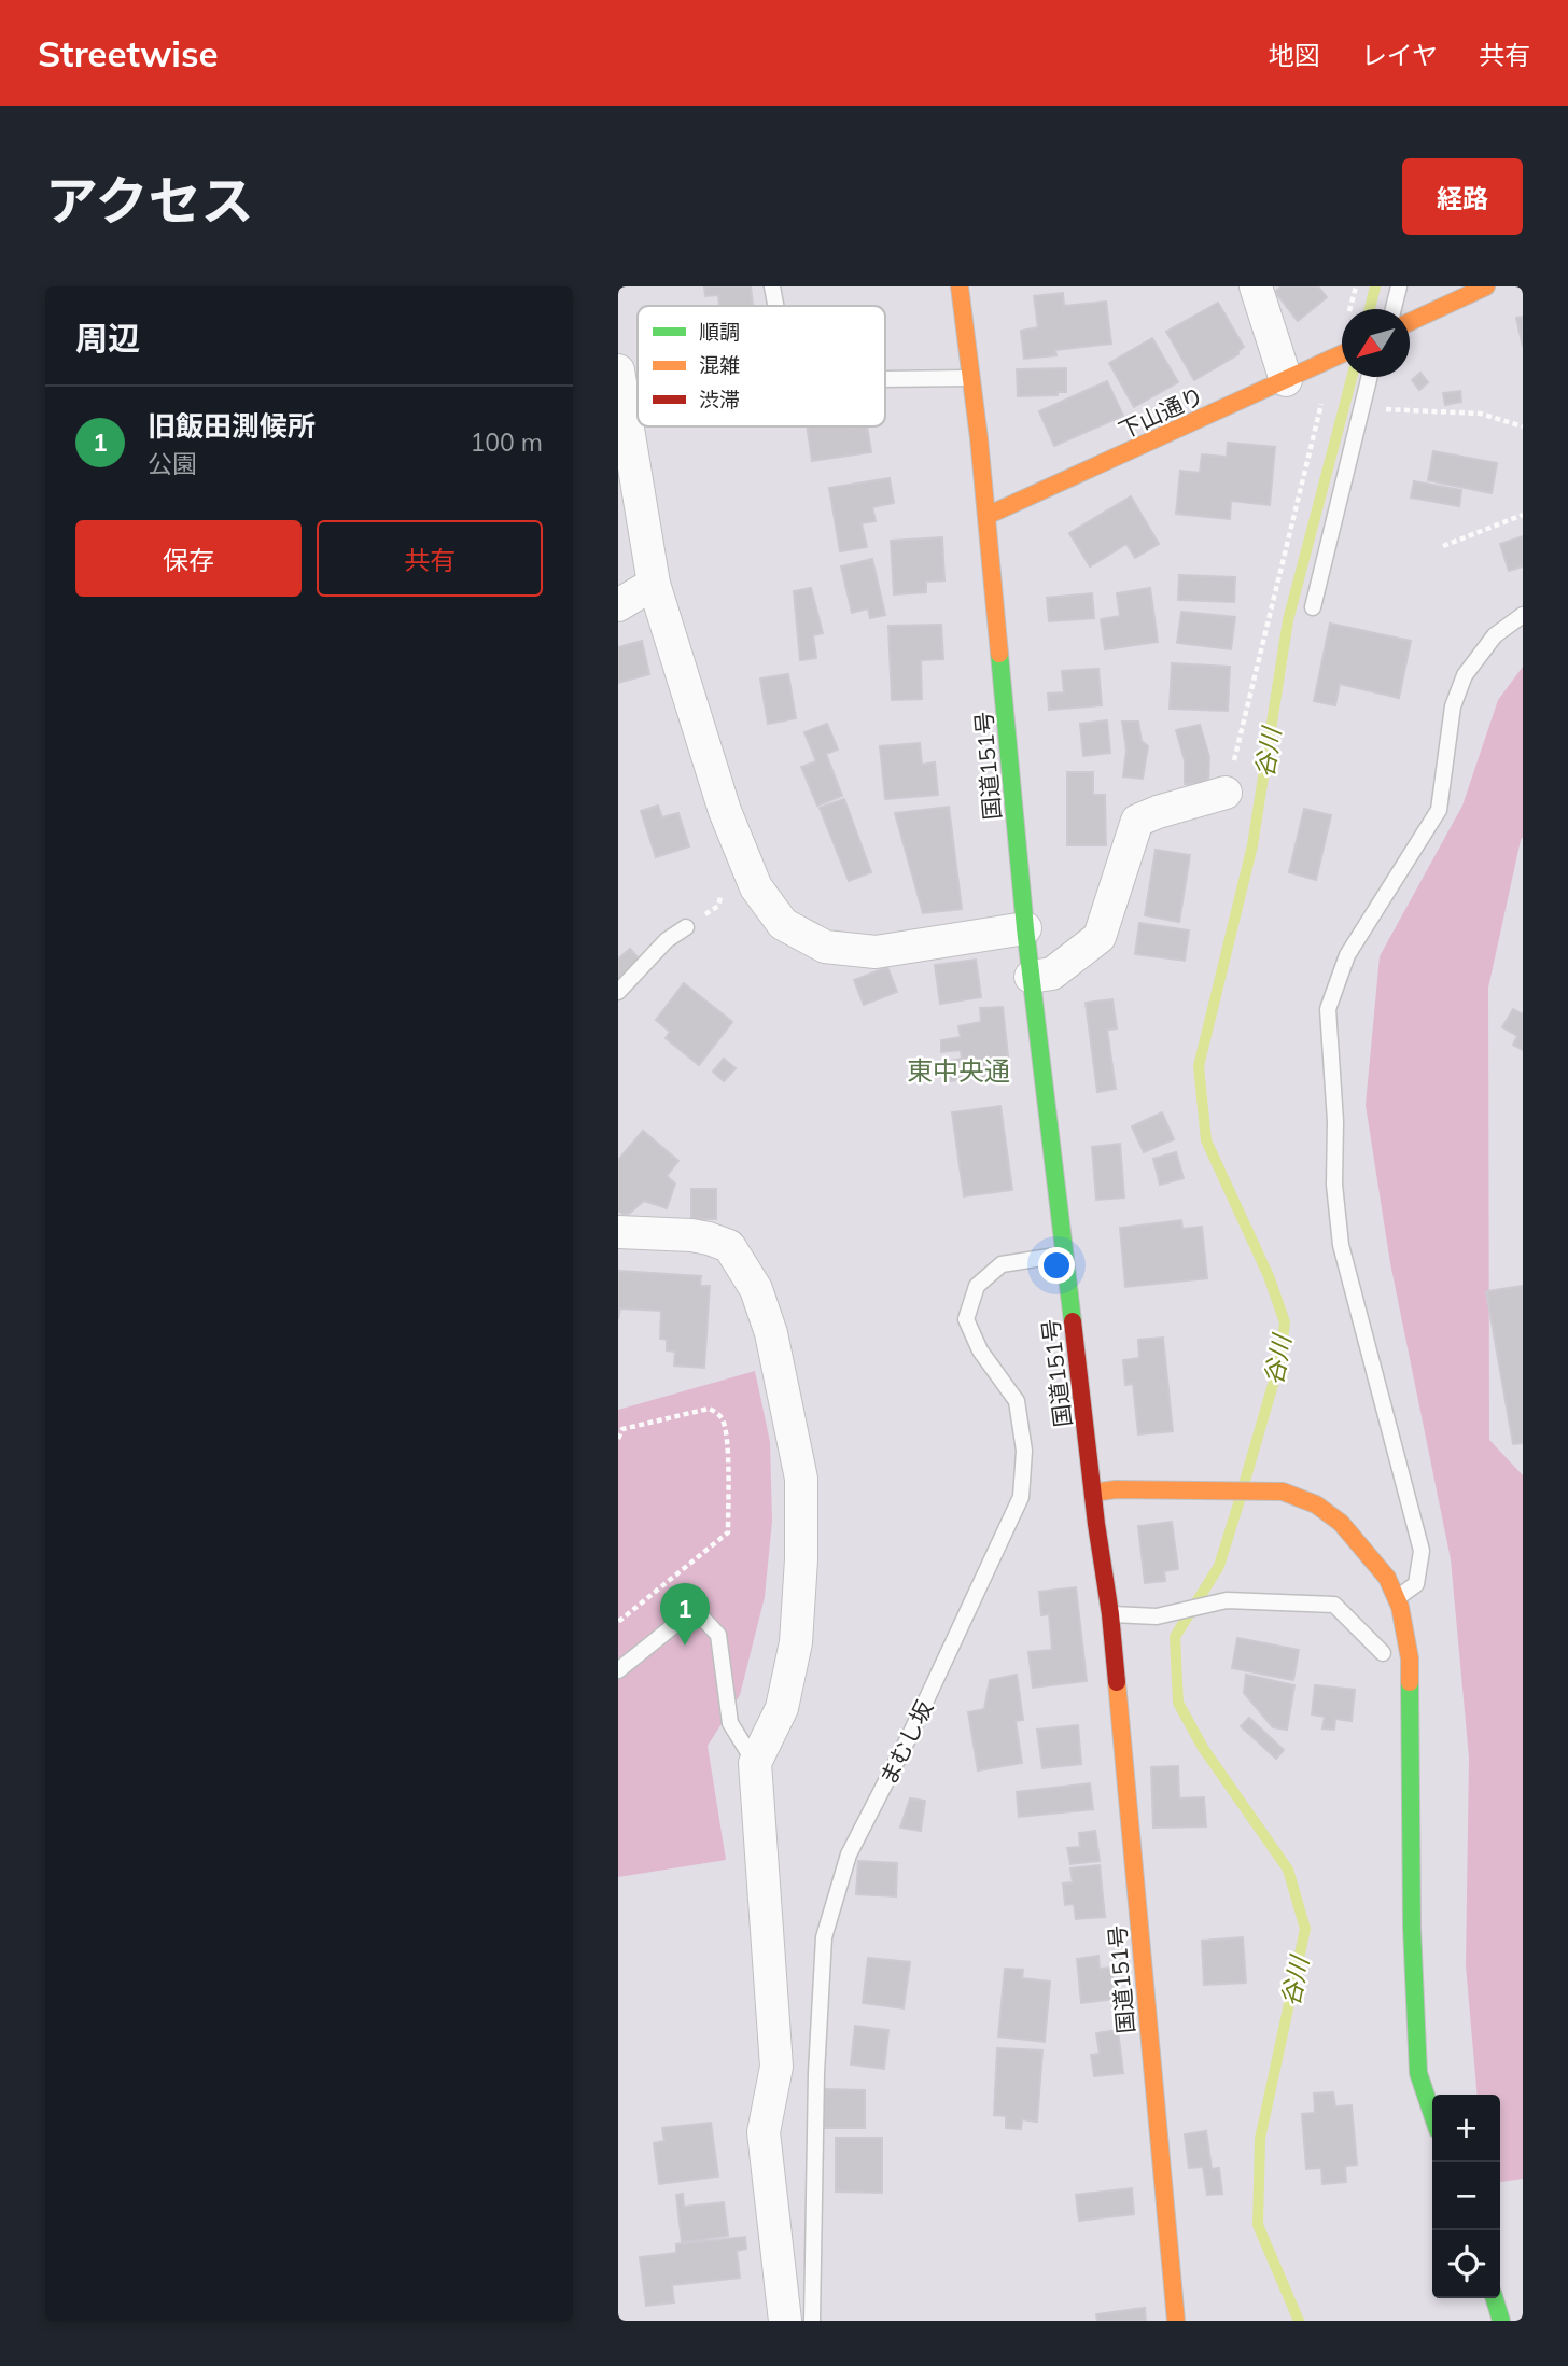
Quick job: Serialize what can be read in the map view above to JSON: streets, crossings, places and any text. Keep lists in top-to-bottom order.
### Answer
{
  "streets": {
    "main road": ["下山通り", "国道151号"],
    "lane": ["まむし坂"]
  },
  "crossings": [
    ["下山通り", "国道151号"],
    ["国道151号", "まむし坂"]
  ],
  "districts": ["東中央通"],
  "water": ["谷川"],
  "legend": ["順調", "混雑", "渋滞"],
  "north": "bottom left",
  "page": {
    "header": "Streetwise",
    "nav": ["地図", "レイヤ", "共有"],
    "title": "アクセス",
    "buttons": [
      "経路",
      ["保存", "共有"]
    ],
    "heading": "周辺",
    "list": [
      {
        "mark": "1",
        "name": "旧飯田測候所",
        "note": "公園",
        "value": "100 m"
      }
    ],
    "pins": "1",
    "map_buttons": ["+", "−"]
  }
}
